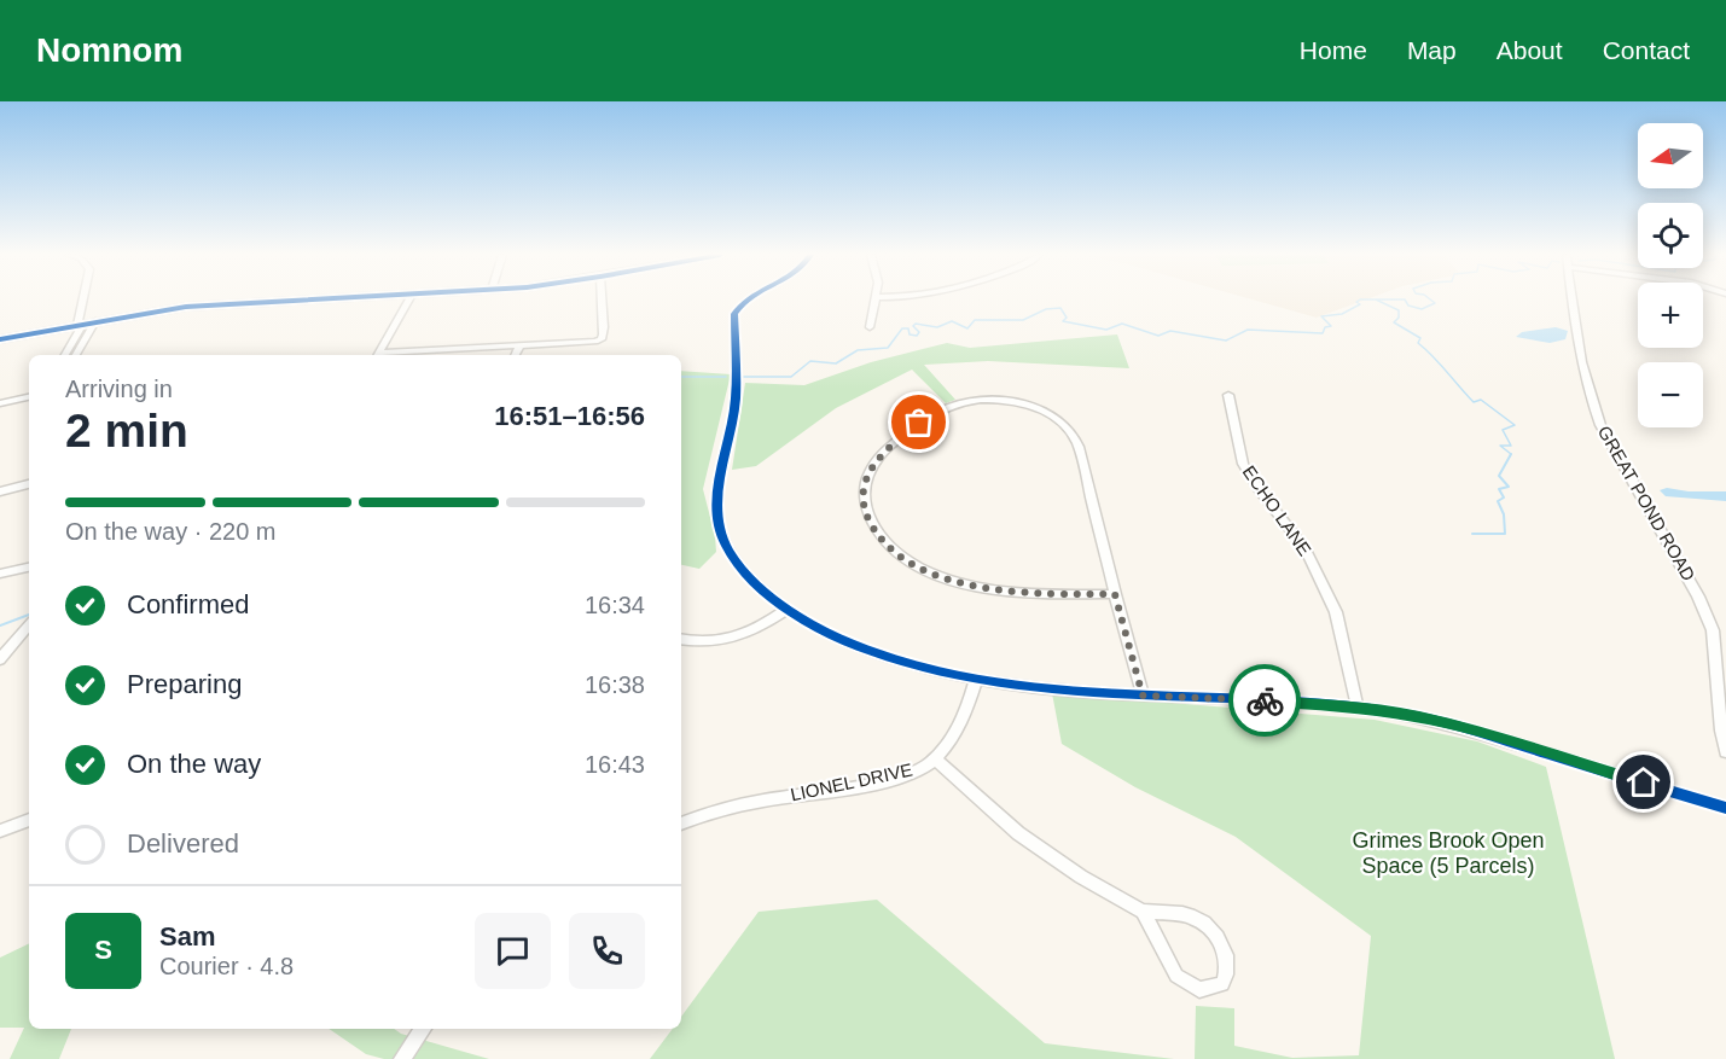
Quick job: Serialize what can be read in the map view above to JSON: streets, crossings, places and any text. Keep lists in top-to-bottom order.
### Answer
{
  "streets": {
    "street": ["GREAT POND ROAD", "ECHO LANE", "LIONEL DRIVE"]
  },
  "parks": ["Grimes Brook Open Space (5 Parcels)"],
  "north": "left",
  "page": {
    "header": "Nomnom",
    "nav": [
      "Home",
      "Map",
      "About",
      "Contact"
    ],
    "map_buttons": ["+", "−"],
    "heading": ["2 min", "Arriving in", "16:51–16:56"],
    "panel": ["Sam", "Courier · 4.8"],
    "bar": "On the way · 220 m",
    "list": [
      ["Confirmed", "16:34"],
      ["Preparing", "16:38"],
      ["On the way", "16:43"],
      "Delivered"
    ],
    "round": "S"
  }
}
